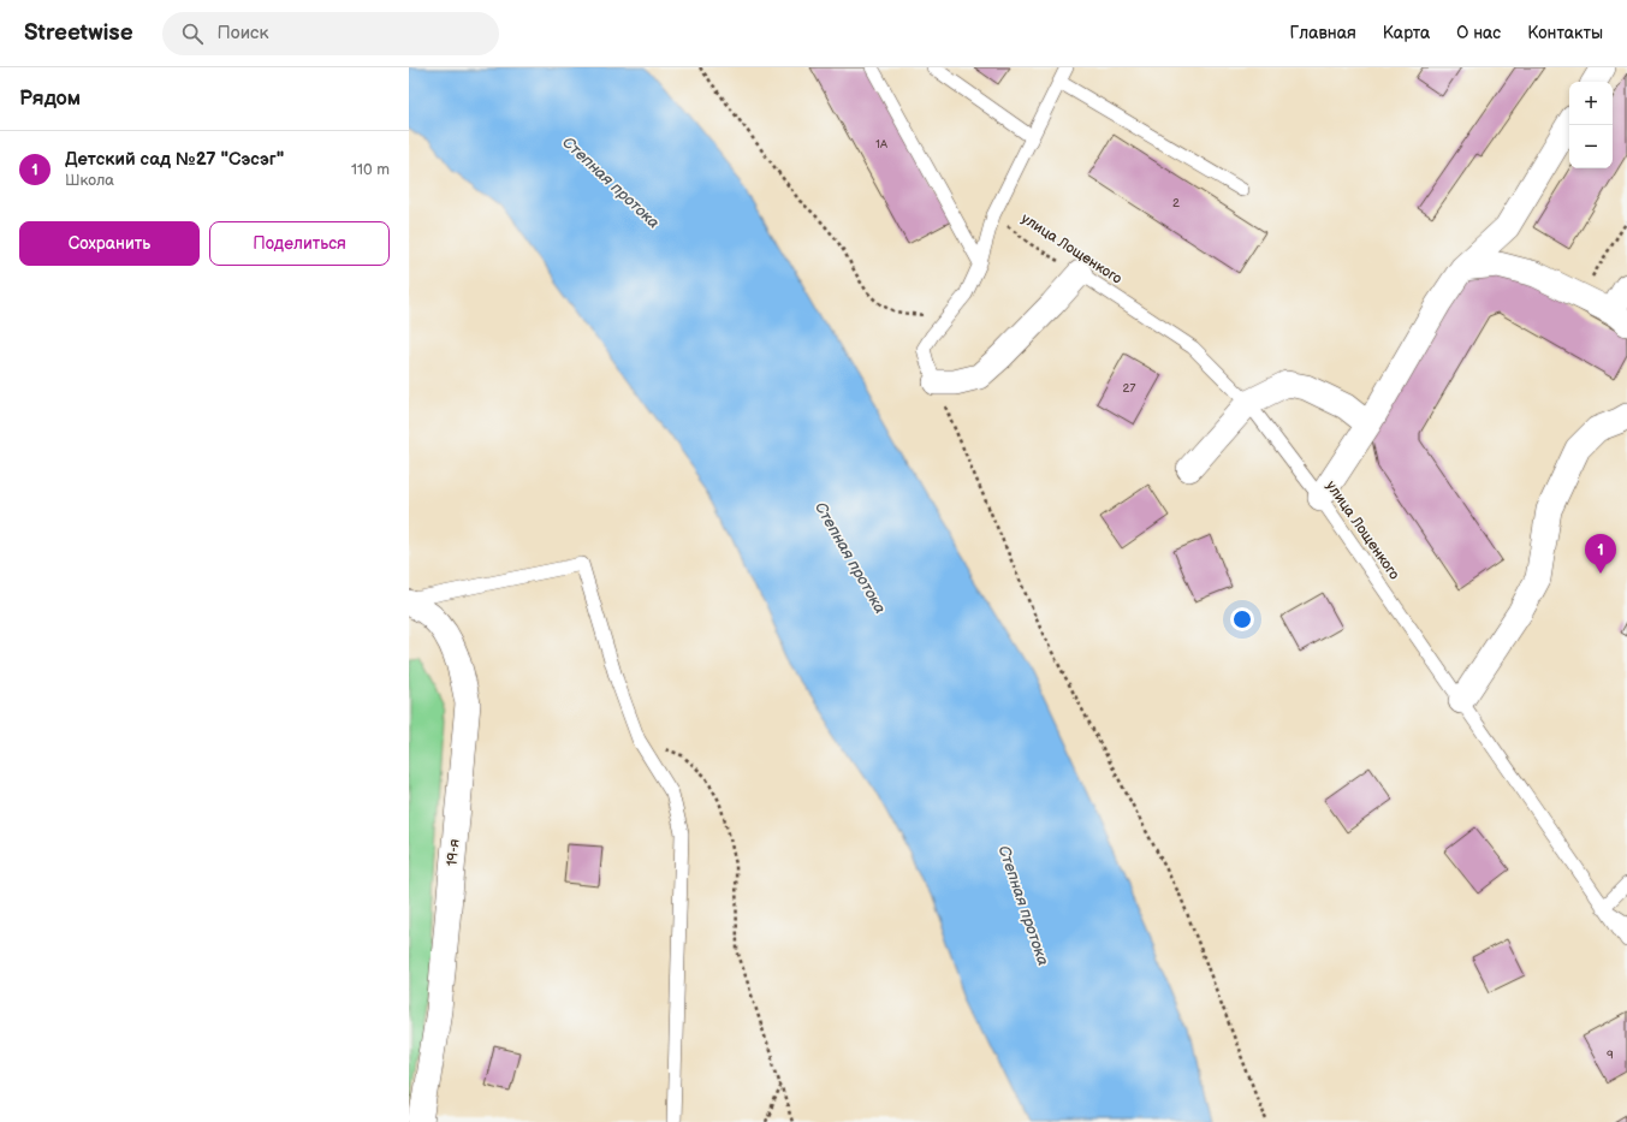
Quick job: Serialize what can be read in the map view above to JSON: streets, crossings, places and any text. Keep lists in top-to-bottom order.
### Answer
{
  "streets": {
    "street": ["19-я"],
    "lane": ["улица Лощенкого"]
  },
  "water": ["Степная протока"],
  "house_numbers": [
    "1А",
    "2",
    "27",
    "9"
  ],
  "page": {
    "header": "Streetwise",
    "search": "Поиск",
    "nav": [
      "Главная",
      "Карта",
      "О нас",
      "Контакты"
    ],
    "heading": "Рядом",
    "map_buttons": ["+", "−"],
    "list": [
      {
        "mark": "1",
        "name": "Детский сад №27 \"Сэсэг\"",
        "note": "Школа",
        "value": "110 m"
      }
    ],
    "buttons": ["Сохранить", "Поделиться"],
    "pins": "1"
  }
}
